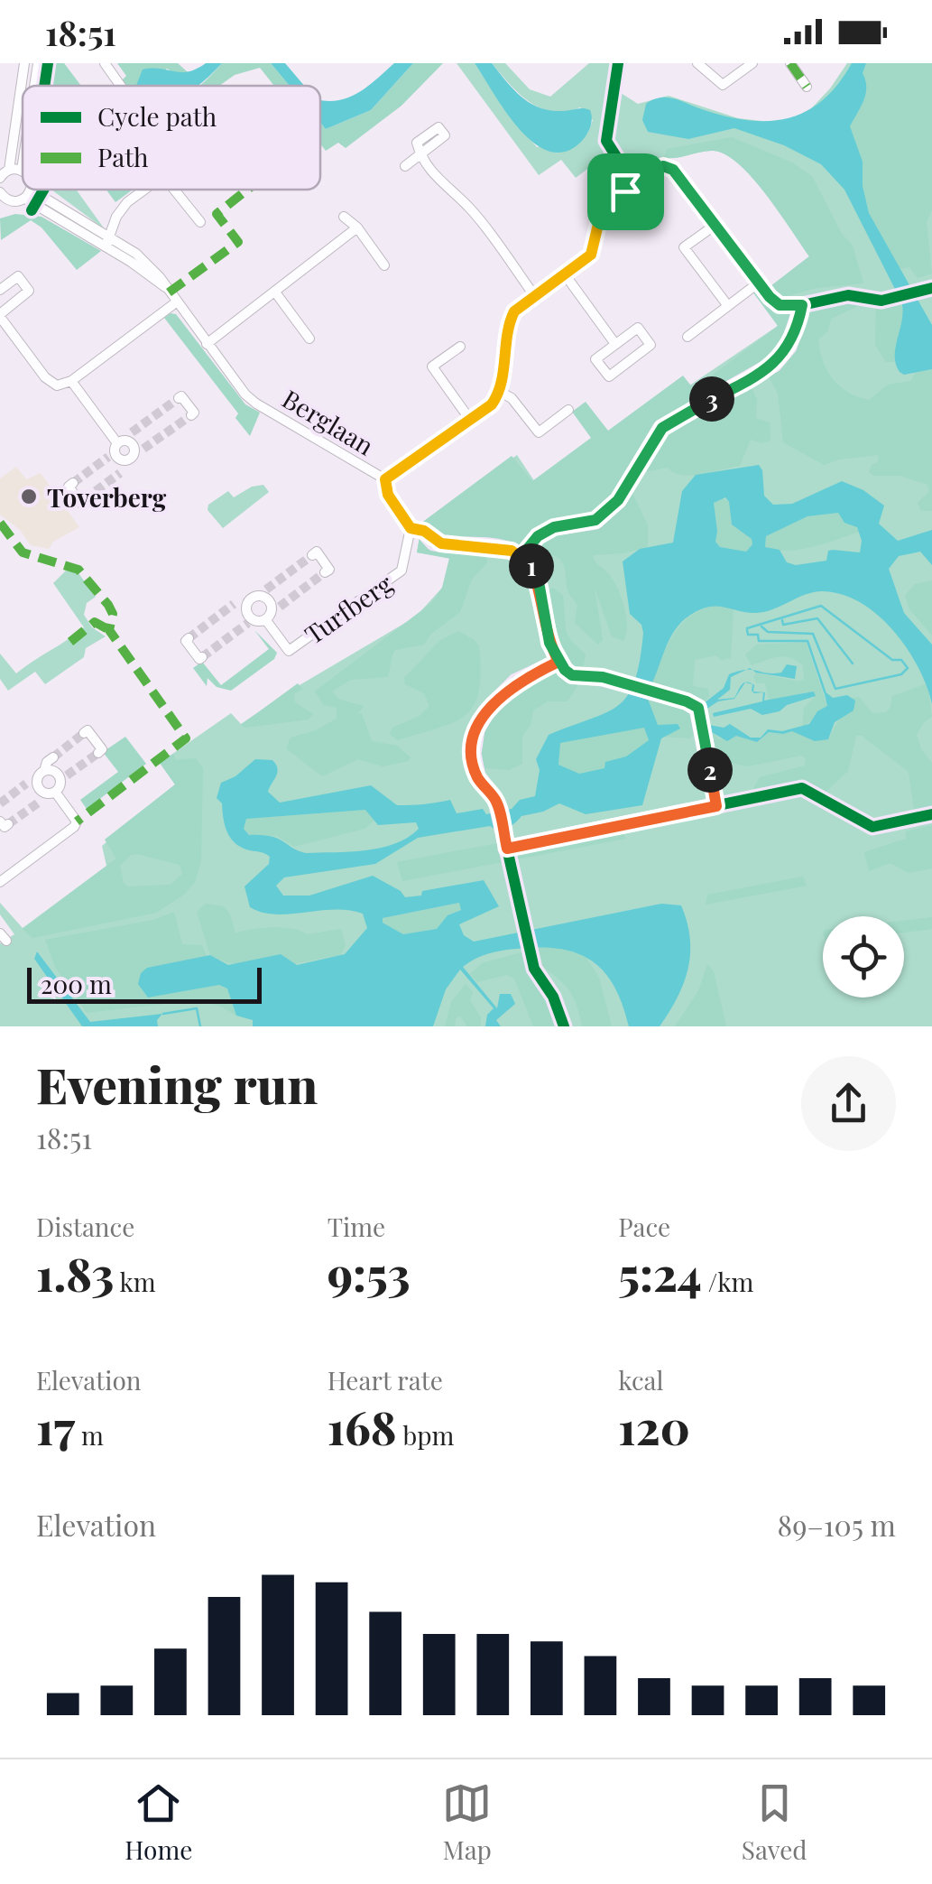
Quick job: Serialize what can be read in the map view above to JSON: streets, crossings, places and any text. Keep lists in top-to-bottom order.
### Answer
{
  "streets": {
    "street": ["Berglaan", "Turfberg"]
  },
  "crossings": [
    ["Berglaan", "Turfberg"]
  ],
  "places": ["Toverberg"],
  "legend": ["Cycle path", "Path"],
  "scale_bar": "200 m",
  "page": {
    "status": "18:51",
    "pins": ["3", "1", "2"],
    "scale": "200 m",
    "heading": ["Evening run", "18:51"],
    "stats": [
      ["Distance", "1.83 km"],
      ["Time", "9:53"],
      ["Pace", "5:24 /km"],
      ["Elevation", "17 m"],
      ["Heart rate", "168 bpm"],
      ["kcal", "120"]
    ],
    "chart": ["Elevation", "89–105 m"],
    "tabs": ["Home", "Map", "Saved"]
  }
}
